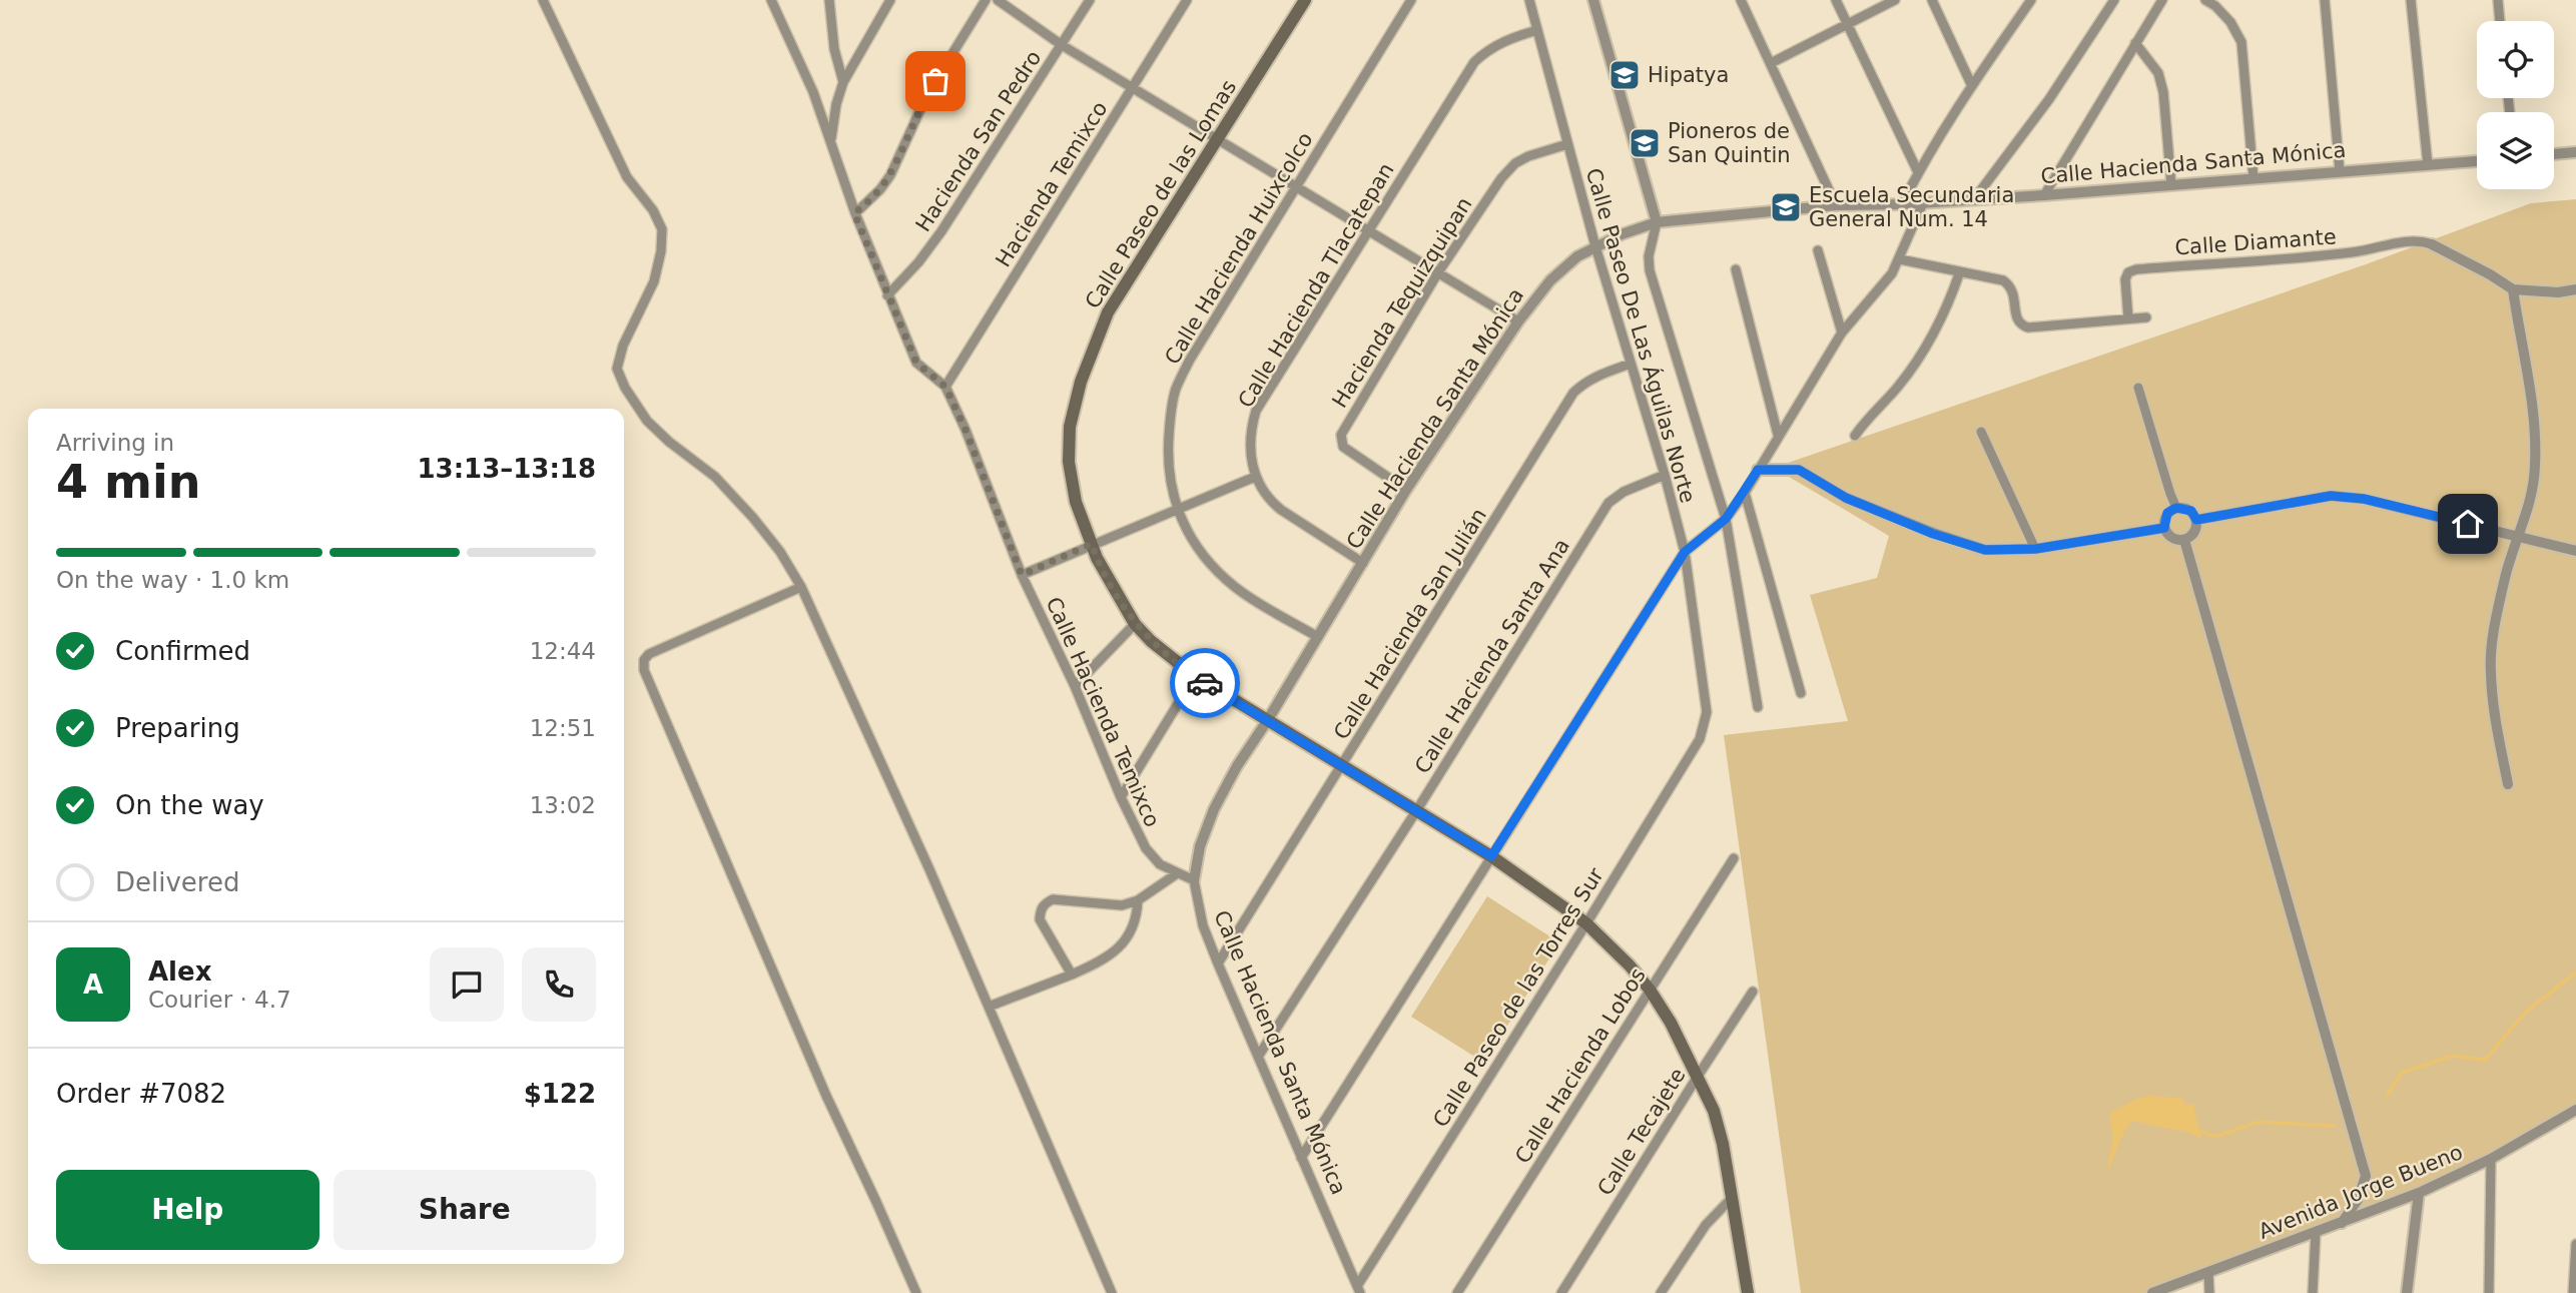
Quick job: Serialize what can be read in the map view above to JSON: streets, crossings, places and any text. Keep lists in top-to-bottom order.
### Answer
{
  "streets": {
    "main road": ["Calle Paseo de las Lomas"],
    "street": [
      "Hacienda San Pedro",
      "Calle Hacienda Santa Mónica",
      "Hacienda Temixco",
      "Calle Diamante",
      "Calle Hacienda Huixcolco",
      "Calle Hacienda Tlacatepan",
      "Hacienda Tequizquipan",
      "Calle Paseo De Las Águilas Norte",
      "Calle Hacienda San Julián",
      "Calle Hacienda Santa Ana",
      "Calle Hacienda Temixco",
      "Calle Paseo de las Torres Sur",
      "Calle Hacienda Lobos",
      "Calle Tecajete",
      "Avenida Jorge Bueno"
    ]
  },
  "crossings": [
    ["Hacienda San Pedro", "Calle Hacienda Temixco"],
    ["Calle Hacienda Santa Mónica", "Calle Paseo de las Lomas"],
    ["Calle Hacienda Santa Mónica", "Calle Hacienda Huixcolco"],
    ["Calle Hacienda Santa Mónica", "Calle Hacienda Tlacatepan"],
    ["Calle Hacienda Santa Mónica", "Hacienda Tequizquipan"],
    ["Calle Hacienda Santa Mónica", "Calle Paseo De Las Águilas Norte"],
    ["Calle Hacienda Santa Mónica", "Calle Hacienda San Julián"],
    ["Calle Hacienda Santa Mónica", "Calle Hacienda Santa Ana"],
    ["Calle Hacienda Santa Mónica", "Calle Hacienda Temixco"],
    ["Calle Hacienda Santa Mónica", "Calle Paseo de las Torres Sur"],
    ["Hacienda Temixco", "Calle Hacienda Temixco"],
    ["Calle Paseo de las Lomas", "Calle Hacienda San Julián"],
    ["Calle Paseo de las Lomas", "Calle Hacienda Santa Ana"],
    ["Calle Paseo de las Lomas", "Calle Paseo de las Torres Sur"],
    ["Calle Paseo de las Lomas", "Calle Hacienda Lobos"],
    ["Calle Paseo de las Lomas", "Calle Tecajete"],
    ["Calle Hacienda Tlacatepan", "Calle Paseo De Las Águilas Norte"],
    ["Hacienda Tequizquipan", "Calle Paseo De Las Águilas Norte"],
    ["Calle Paseo De Las Águilas Norte", "Calle Hacienda San Julián"],
    ["Calle Paseo De Las Águilas Norte", "Calle Hacienda Santa Ana"],
    ["Calle Paseo De Las Águilas Norte", "Calle Paseo de las Torres Sur"]
  ],
  "places": {
    "school or university": ["Hipatya", "Pioneros de San Quintin", "Escuela Secundaria General Num. 14"]
  },
  "page": {
    "heading": ["4 min", "Arriving in", "13:13–13:18"],
    "panel": [
      "Alex",
      "Courier · 4.7",
      "Order #7082",
      "$122"
    ],
    "bar": "On the way · 1.0 km",
    "list": [
      ["Confirmed", "12:44"],
      ["Preparing", "12:51"],
      ["On the way", "13:02"],
      "Delivered"
    ],
    "round": "A",
    "buttons": ["Help", "Share"]
  }
}
